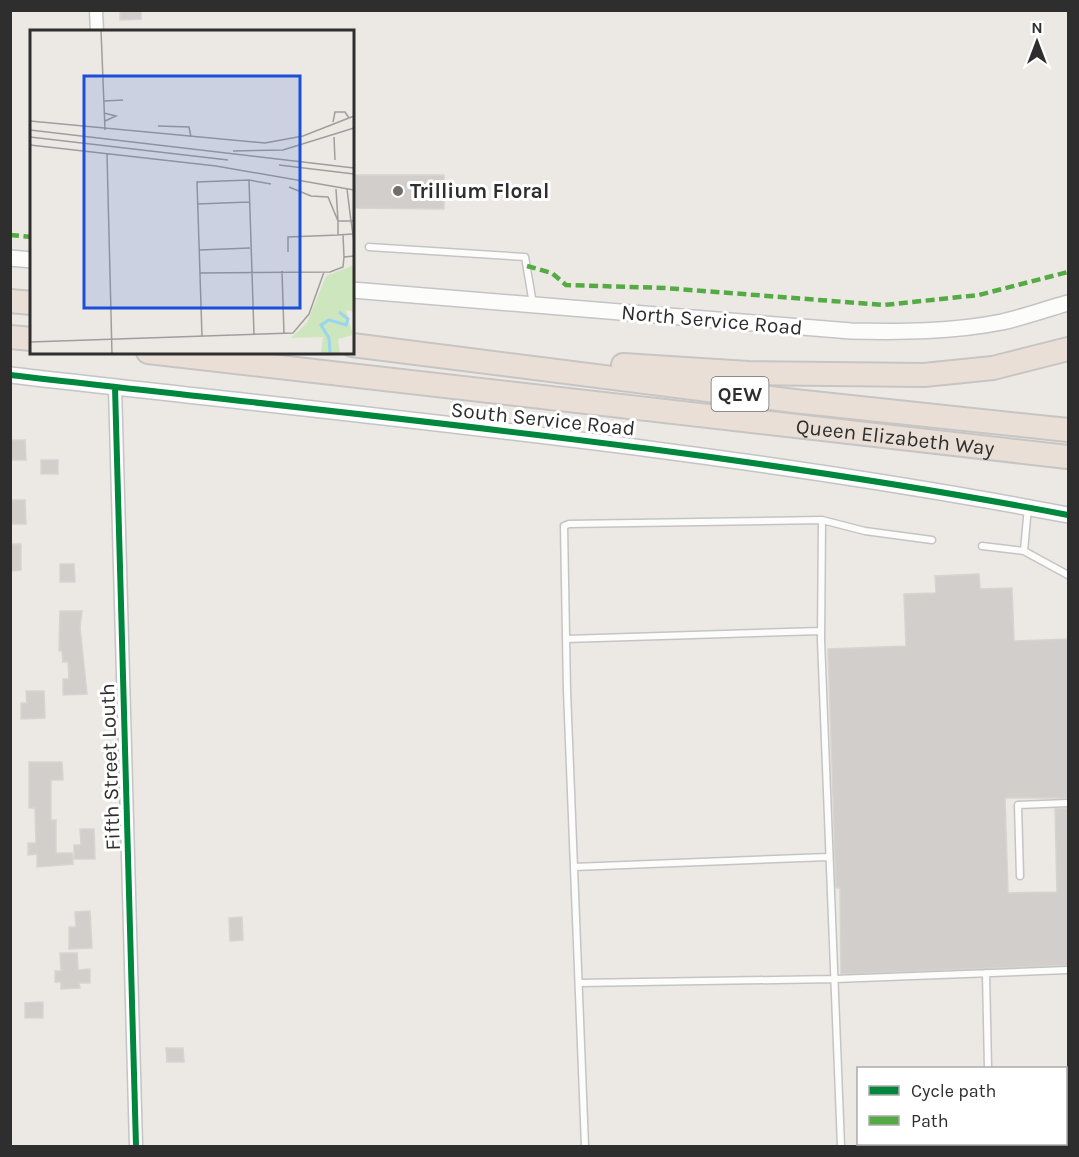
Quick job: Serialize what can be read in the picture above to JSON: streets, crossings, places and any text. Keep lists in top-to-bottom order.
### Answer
{
  "streets": {
    "highway": ["QEW", "Queen Elizabeth Way"],
    "street": ["North Service Road", "South Service Road", "Fifth Street Louth"]
  },
  "crossings": [
    ["South Service Road", "Fifth Street Louth"]
  ],
  "places": ["Trillium Floral"],
  "legend": ["Cycle path", "Path"],
  "north": "top"
}
